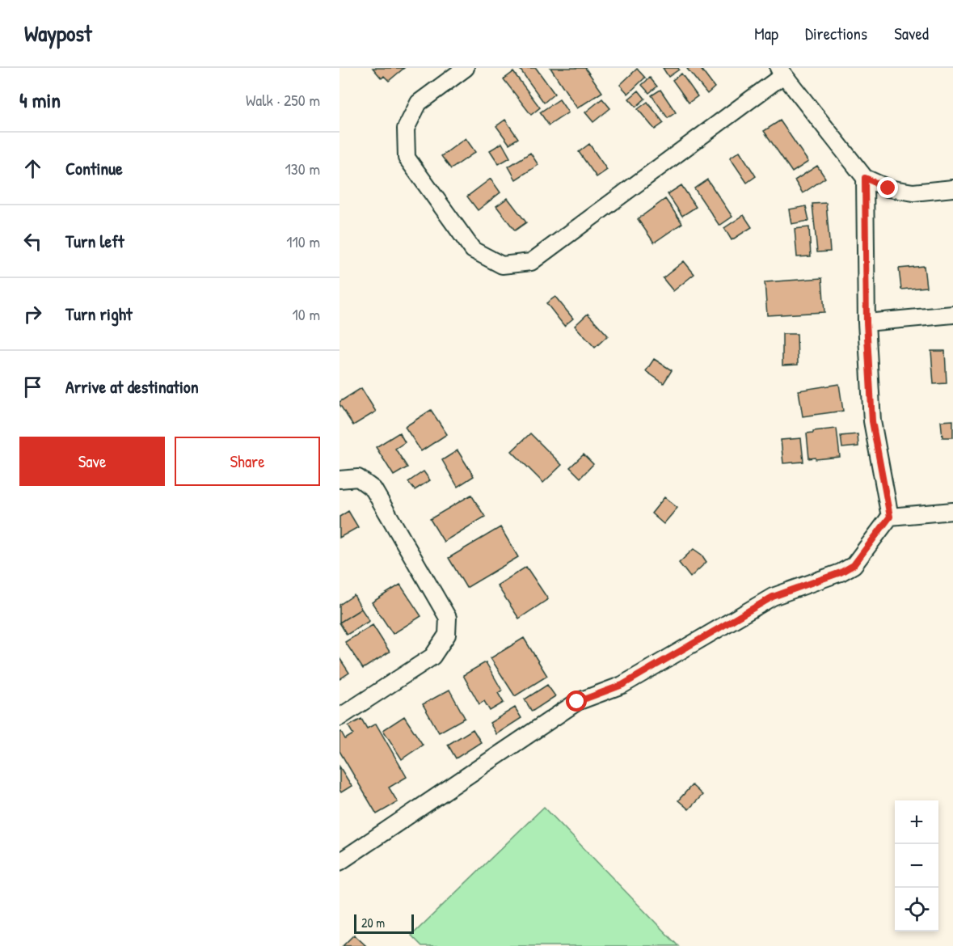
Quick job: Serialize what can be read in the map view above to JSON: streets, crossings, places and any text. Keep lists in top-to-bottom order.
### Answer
{
  "scale_bar": "20 m",
  "page": {
    "header": "Waypost",
    "nav": ["Map", "Directions", "Saved"],
    "heading": ["4 min", "Walk · 250 m"],
    "list": [
      ["Continue", "130 m"],
      ["Turn left", "110 m"],
      ["Turn right", "10 m"],
      "Arrive at destination"
    ],
    "buttons": ["Save", "Share"],
    "map_buttons": ["+", "−"],
    "scale": "20 m"
  }
}
